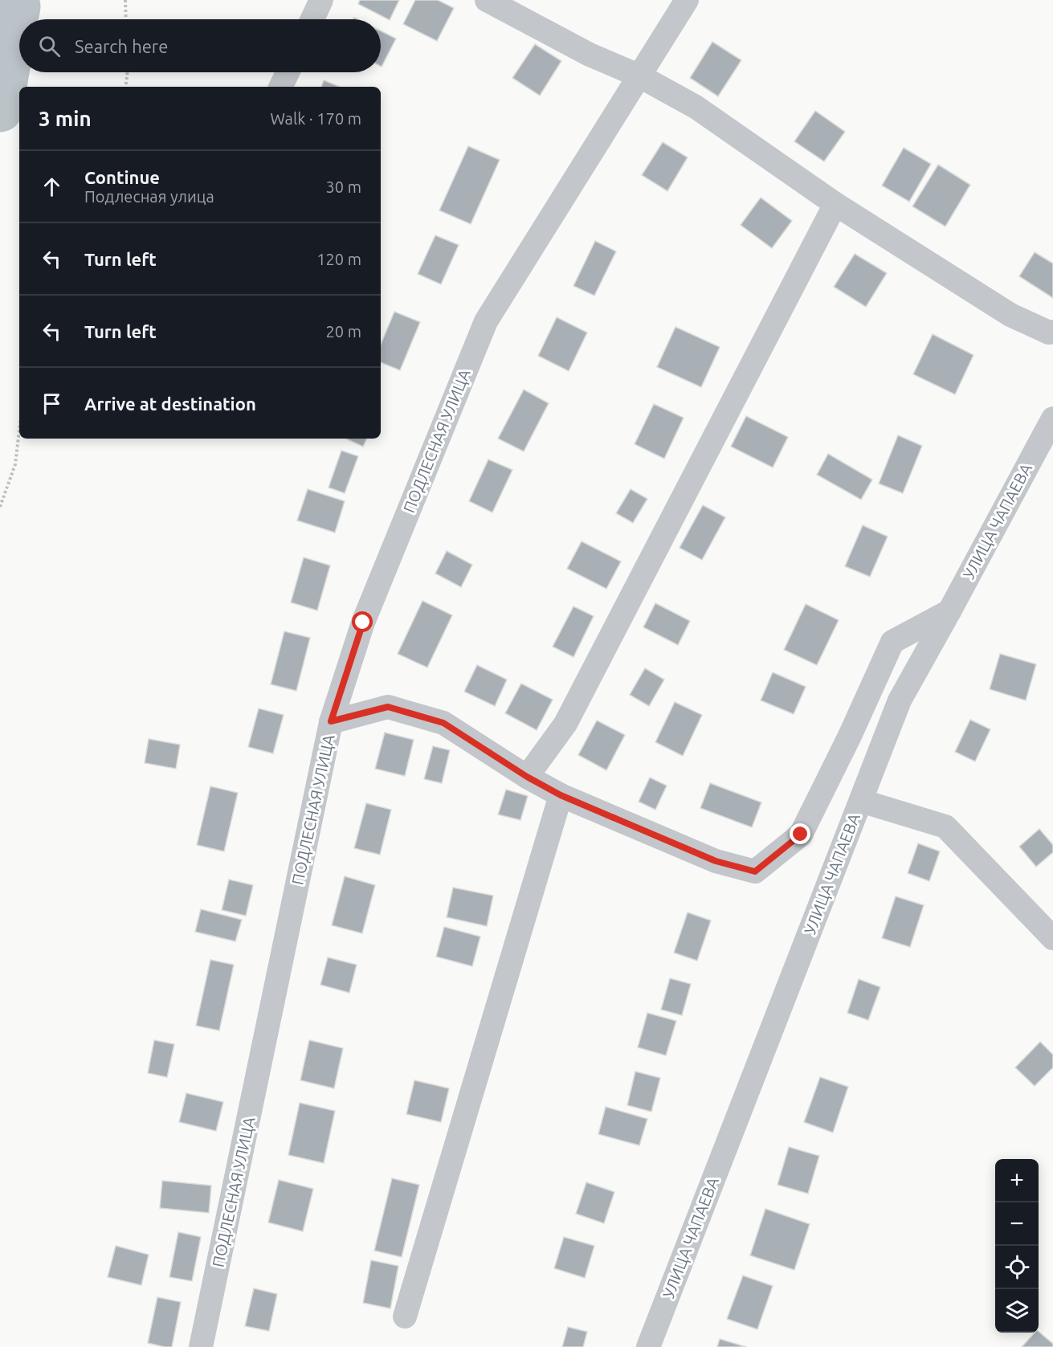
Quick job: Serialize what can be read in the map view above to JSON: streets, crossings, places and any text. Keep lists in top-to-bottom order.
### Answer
{
  "streets": {
    "street": ["ПОДЛЕСНАЯ УЛИЦА", "УЛИЦА ЧАПАЕВА"]
  },
  "page": {
    "search": "Search here",
    "heading": ["3 min", "Walk · 170 m"],
    "list": [
      ["Continue", "Подлесная улица", "30 m"],
      ["Turn left", "120 m"],
      ["Turn left", "20 m"],
      "Arrive at destination"
    ],
    "map_buttons": ["+", "−"]
  }
}
